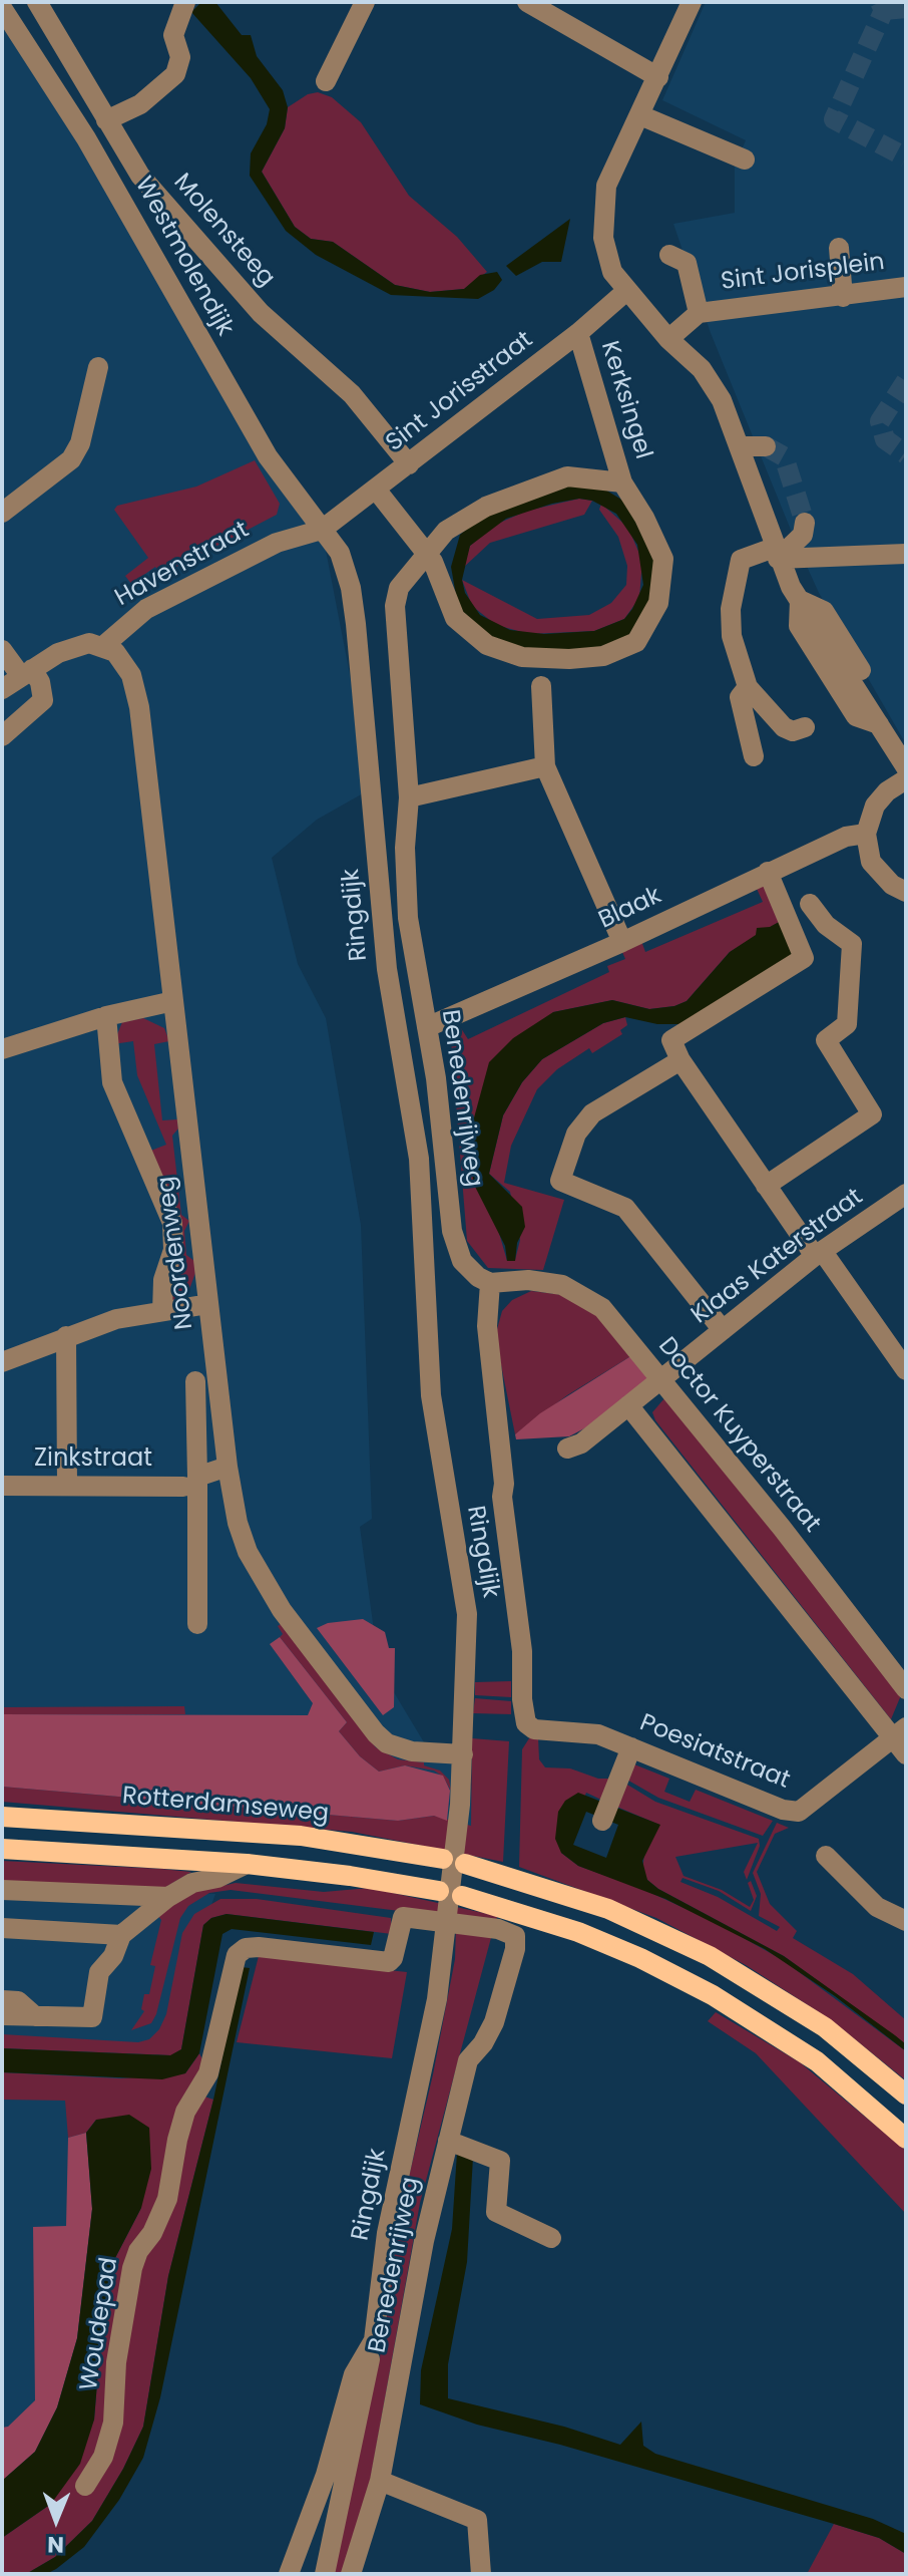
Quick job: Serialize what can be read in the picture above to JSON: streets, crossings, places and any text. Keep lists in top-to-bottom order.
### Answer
{
  "streets": {
    "main road": ["Rotterdamseweg"],
    "street": [
      "Molensteeg",
      "Westmolendijk",
      "Sint Jorisplein",
      "Sint Jorisstraat",
      "Kerksingel",
      "Havenstraat",
      "Blaak",
      "Ringdijk",
      "Benedenrijweg",
      "Noordenweg",
      "Klaas Katerstraat",
      "Doctor Kuyperstraat",
      "Zinkstraat",
      "Poesiatstraat",
      "Woudepad"
    ]
  },
  "crossings": [
    ["Molensteeg", "Sint Jorisstraat"],
    ["Westmolendijk", "Sint Jorisstraat"],
    ["Westmolendijk", "Havenstraat"],
    ["Westmolendijk", "Ringdijk"],
    ["Sint Jorisstraat", "Kerksingel"],
    ["Sint Jorisstraat", "Havenstraat"],
    ["Sint Jorisstraat", "Ringdijk"],
    ["Kerksingel", "Benedenrijweg"],
    ["Havenstraat", "Ringdijk"],
    ["Havenstraat", "Noordenweg"],
    ["Blaak", "Benedenrijweg"],
    ["Ringdijk", "Benedenrijweg"],
    ["Ringdijk", "Noordenweg"],
    ["Benedenrijweg", "Doctor Kuyperstraat"],
    ["Benedenrijweg", "Poesiatstraat"],
    ["Benedenrijweg", "Woudepad"],
    ["Noordenweg", "Zinkstraat"],
    ["Klaas Katerstraat", "Doctor Kuyperstraat"],
    ["Doctor Kuyperstraat", "Poesiatstraat"]
  ],
  "north": "bottom"
}
